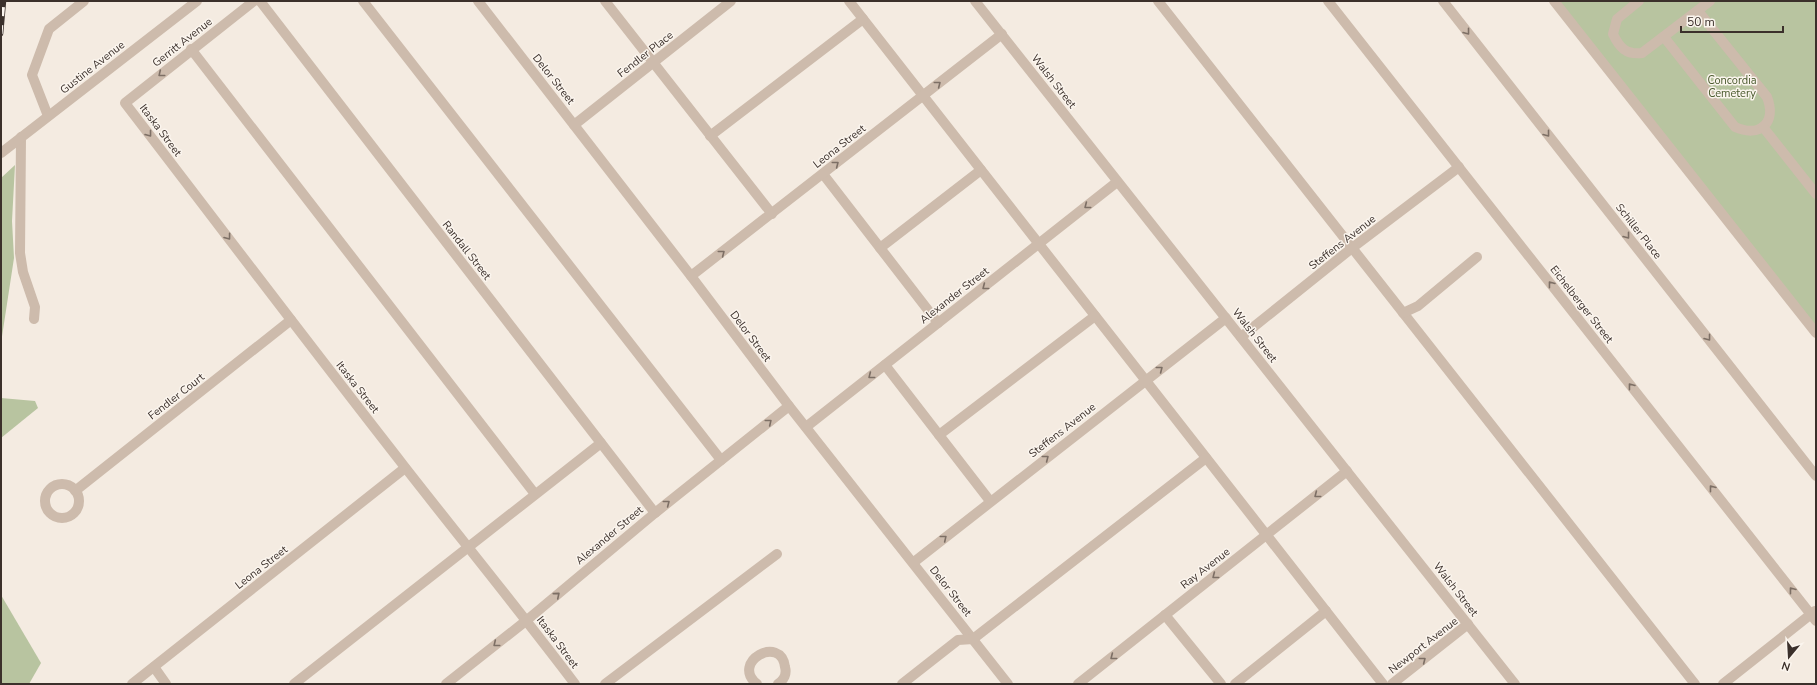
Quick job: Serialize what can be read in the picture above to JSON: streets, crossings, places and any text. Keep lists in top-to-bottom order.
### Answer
{
  "streets": {
    "street": [
      "Gerritt Avenue",
      "Fendler Place",
      "Gustine Avenue",
      "Delor Street",
      "Walsh Street",
      "Itaska Street",
      "Leona Street",
      "Schiller Place",
      "Steffens Avenue",
      "Randall Street",
      "Alexander Street",
      "Eichelberger Street",
      "Fendler Court",
      "Ray Avenue",
      "Newport Avenue"
    ]
  },
  "crossings": [
    ["Gerritt Avenue", "Itaska Street"],
    ["Fendler Place", "Delor Street"],
    ["Delor Street", "Leona Street"],
    ["Delor Street", "Steffens Avenue"],
    ["Delor Street", "Alexander Street"],
    ["Walsh Street", "Leona Street"],
    ["Walsh Street", "Steffens Avenue"],
    ["Walsh Street", "Alexander Street"],
    ["Walsh Street", "Ray Avenue"],
    ["Walsh Street", "Newport Avenue"],
    ["Itaska Street", "Leona Street"],
    ["Itaska Street", "Alexander Street"],
    ["Itaska Street", "Fendler Court"],
    ["Steffens Avenue", "Eichelberger Street"],
    ["Randall Street", "Alexander Street"]
  ],
  "one_way": [
    "Gerritt Avenue",
    "Leona Street",
    "Eichelberger Street",
    "Ray Avenue",
    "Newport Avenue"
  ],
  "parks": ["Concordia Cemetery"],
  "scale_bar": "50 m",
  "north": "bottom"
}
